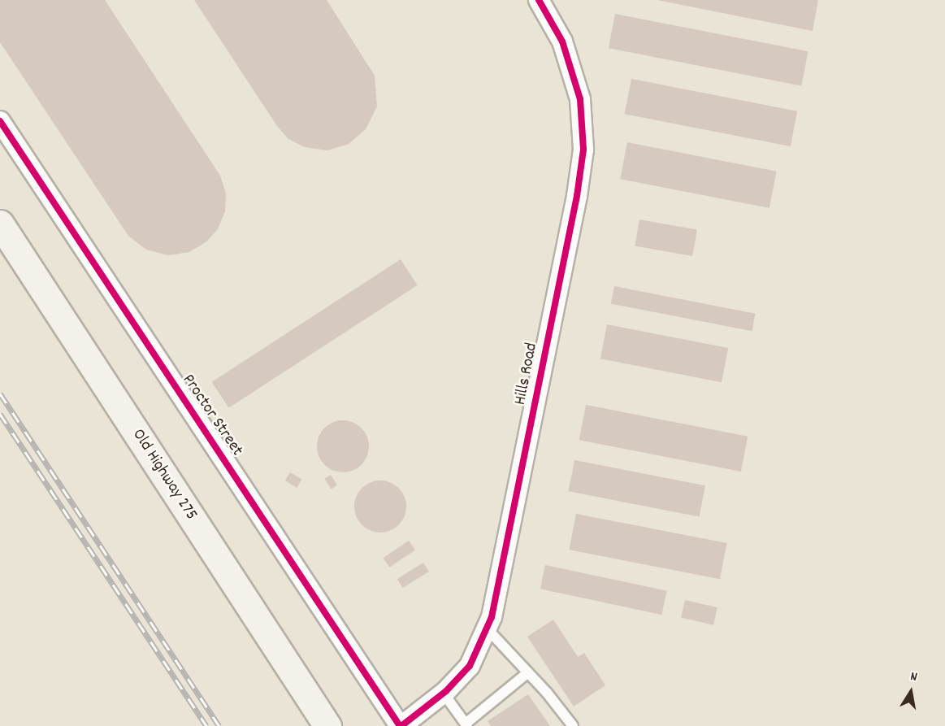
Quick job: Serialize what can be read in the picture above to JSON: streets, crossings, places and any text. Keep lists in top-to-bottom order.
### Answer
{
  "streets": {
    "main road": ["Old Highway 275"],
    "street": ["Hills Road", "Proctor Street"]
  },
  "crossings": [
    ["Hills Road", "Proctor Street"]
  ],
  "north": "top"
}
